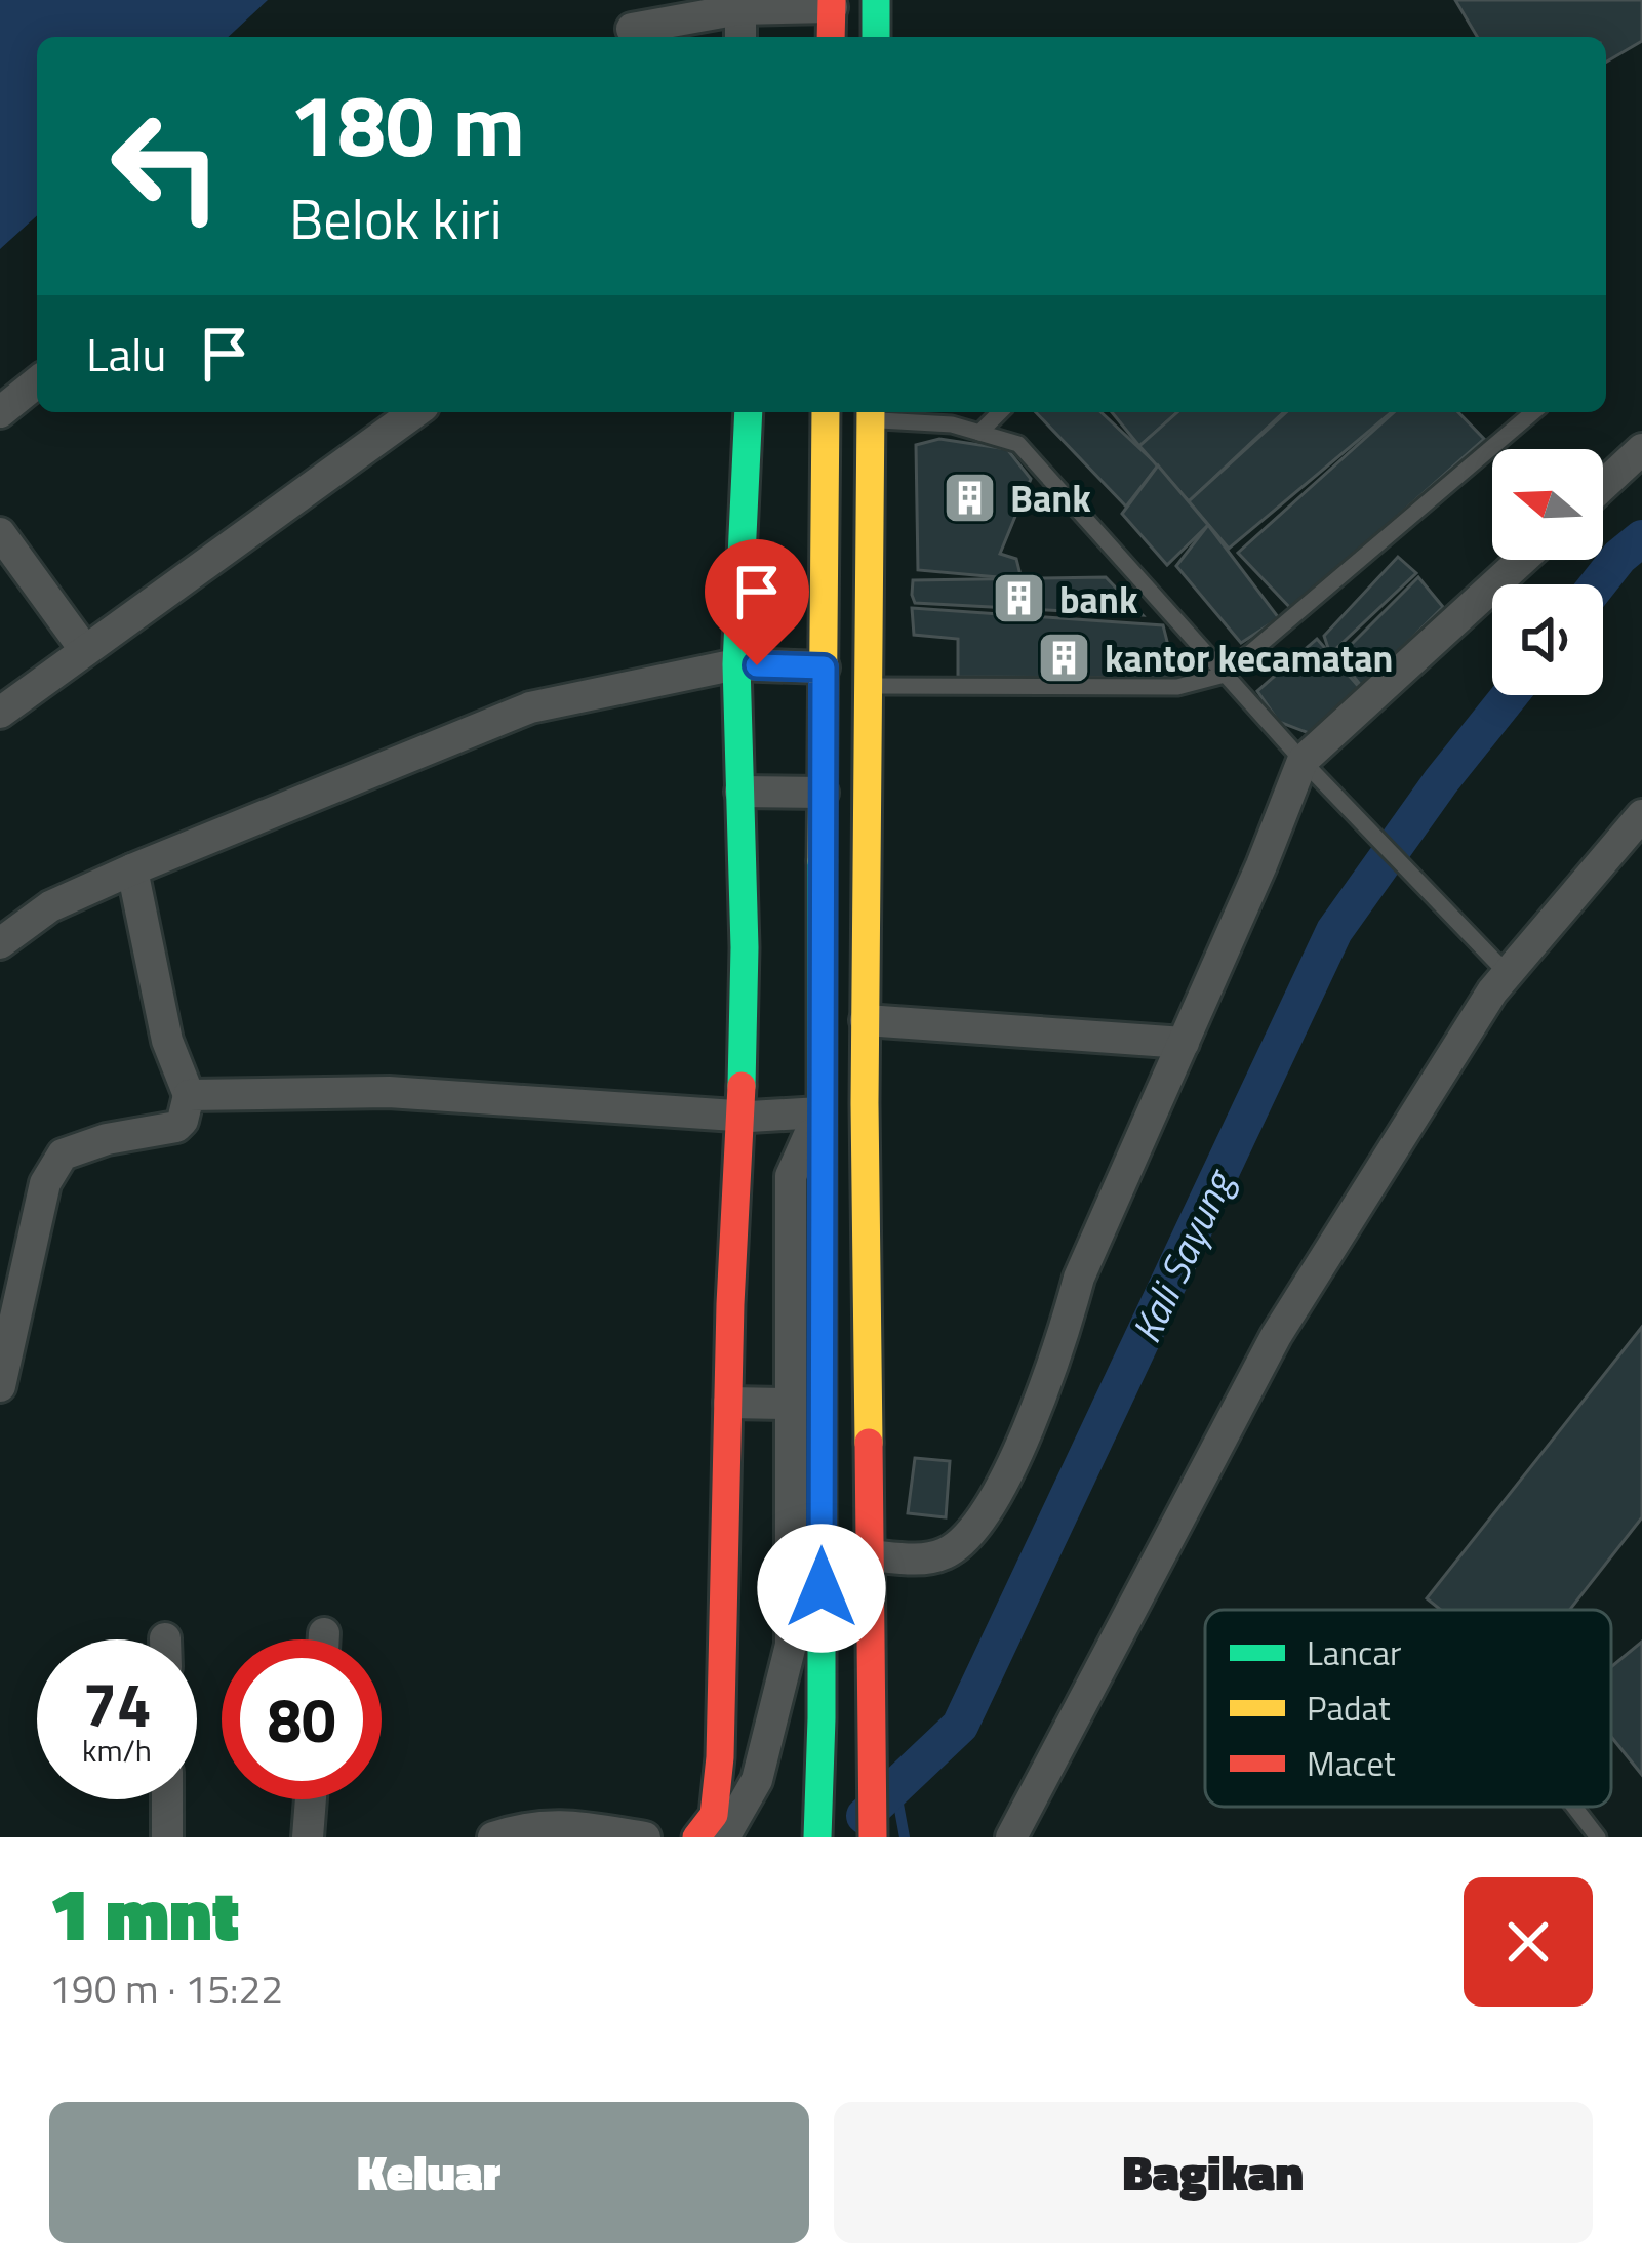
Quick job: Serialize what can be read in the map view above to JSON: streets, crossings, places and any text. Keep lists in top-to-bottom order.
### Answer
{
  "water": ["Kali Sayung"],
  "places": {
    "building": ["Bank", "bank", "kantor kecamatan"]
  },
  "legend": ["Lancar", "Padat", "Macet"],
  "north": "left",
  "page": {
    "turn": ["180 m", "Belok kiri"],
    "then": "Lalu",
    "speed": "74 km/h",
    "limit": "80",
    "heading": ["1 mnt", "190 m · 15:22"],
    "buttons": ["Keluar", "Bagikan"]
  }
}
